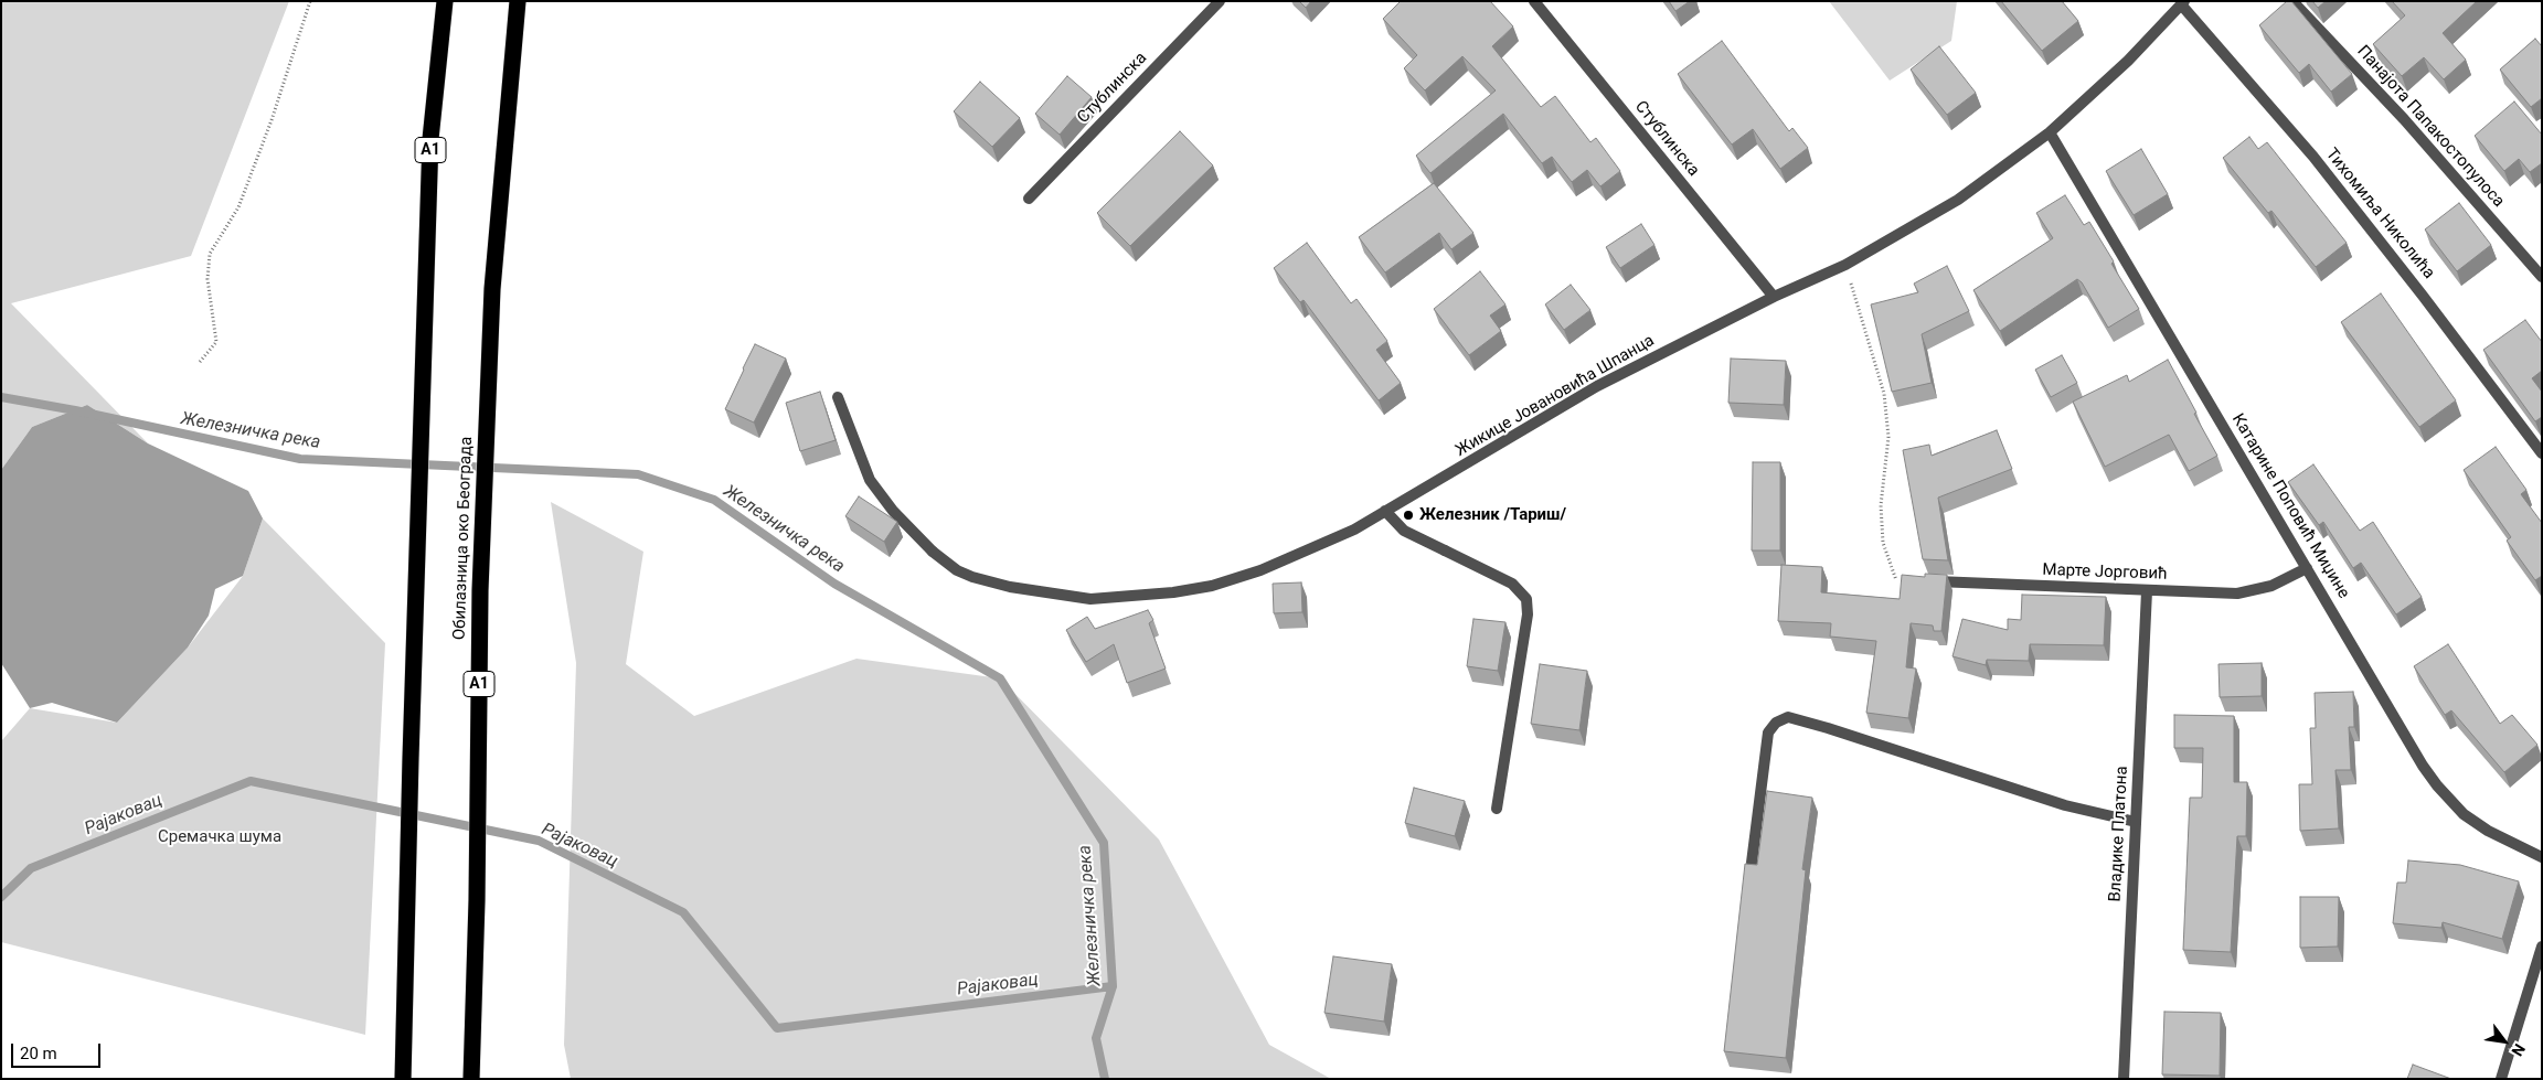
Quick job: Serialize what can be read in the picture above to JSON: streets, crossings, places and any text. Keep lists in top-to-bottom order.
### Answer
{
  "streets": {
    "highway": ["A1", "Обилазница око Београда"],
    "street": [
      "Стублинска",
      "Панајота Папакостопулоса",
      "Тихомиља Николића",
      "Жикице Јовановића Шпанца",
      "Катарине Поповић Миџине",
      "Марте Јорговић",
      "Владике Платона"
    ]
  },
  "crossings": [
    ["Стублинска", "Жикице Јовановића Шпанца"],
    ["Тихомиља Николића", "Жикице Јовановића Шпанца"],
    ["Жикице Јовановића Шпанца", "Катарине Поповић Миџине"],
    ["Катарине Поповић Миџине", "Марте Јорговић"],
    ["Марте Јорговић", "Владике Платона"]
  ],
  "water": ["Железничка река", "Рајаковац"],
  "parks": ["Сремачка шума"],
  "places": ["Железник /Тариш/"],
  "scale_bar": "20 m",
  "north": "bottom right"
}
